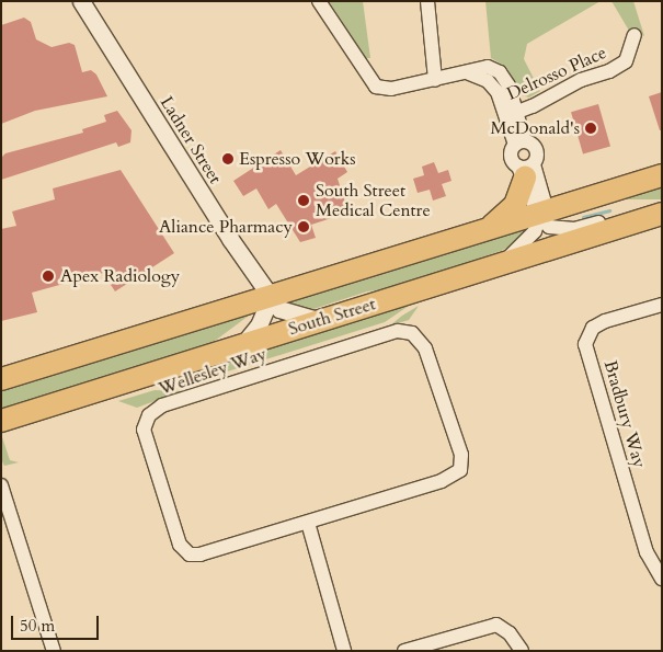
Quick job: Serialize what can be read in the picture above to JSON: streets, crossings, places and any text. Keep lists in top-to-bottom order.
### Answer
{
  "streets": {
    "highway": ["South Street"],
    "street": [
      "Delrosso Place",
      "Ladner Street",
      "Wellesley Way",
      "Bradbury Way"
    ]
  },
  "crossings": [
    ["Ladner Street", "South Street"]
  ],
  "places": [
    "McDonald's",
    "Espresso Works",
    "South Street Medical Centre",
    "Aliance Pharmacy",
    "Apex Radiology"
  ],
  "scale_bar": "50 m"
}
